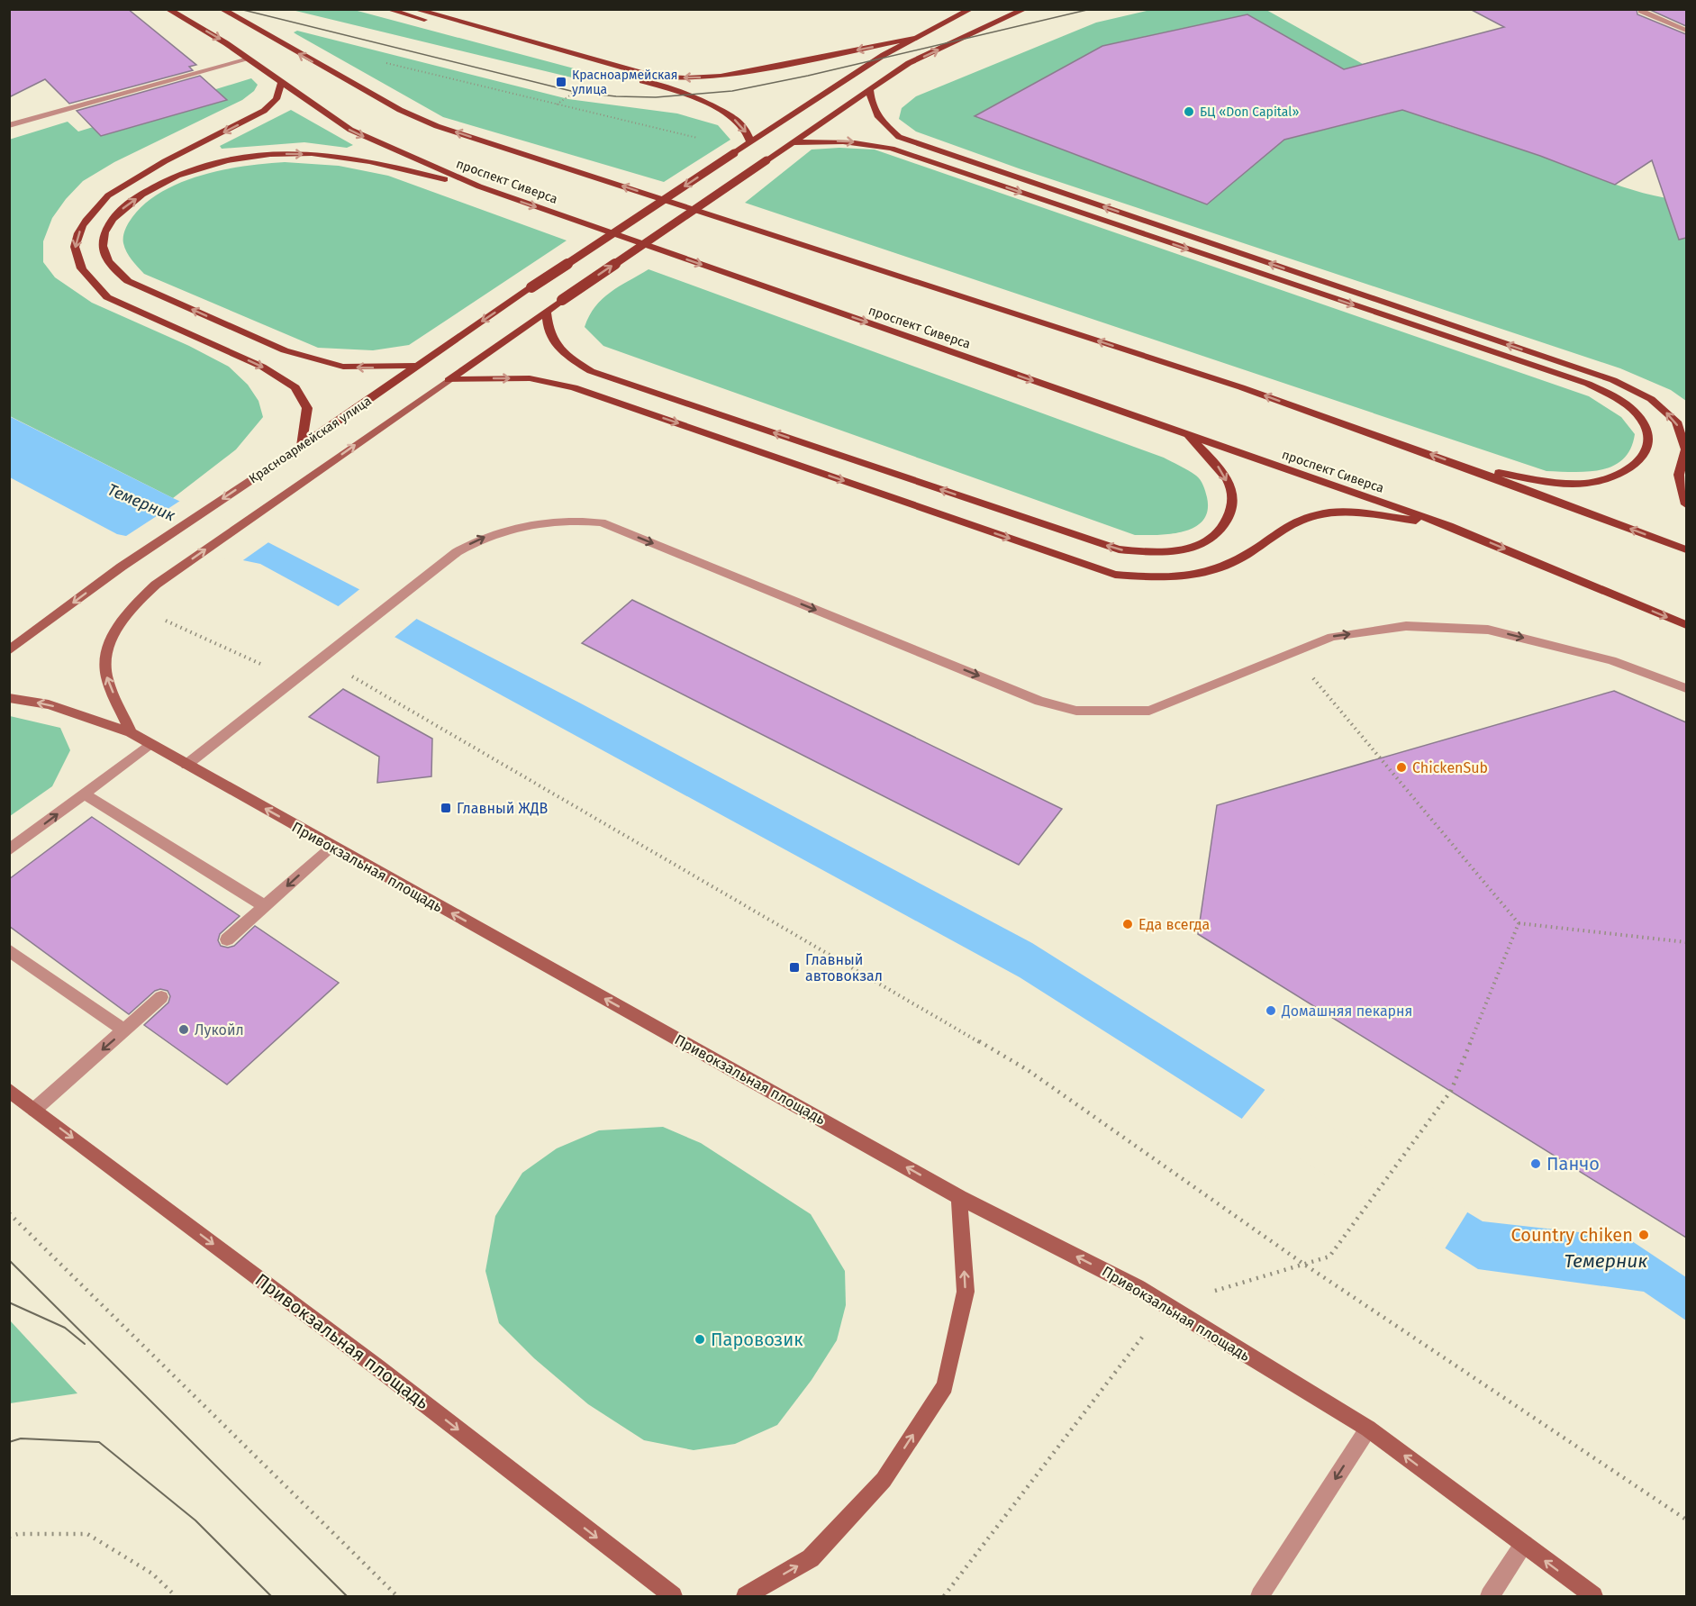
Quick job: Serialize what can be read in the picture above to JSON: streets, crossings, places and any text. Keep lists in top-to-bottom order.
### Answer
{
  "streets": {
    "main road": ["проспект Сиверса", "Красноармейская улица", "Привокзальная площадь"]
  },
  "crossings": [
    ["Красноармейская улица", "Привокзальная площадь"]
  ],
  "water": ["Темерник"],
  "places": {
    "transit": ["Красноармейская улица", "Главный ЖДВ", "Главный автовокзал"],
    "other": [
      "БЦ «Don Capital»",
      "ChickenSub",
      "Еда всегда",
      "Домашняя пекарня",
      "Лукойл",
      "Панчо",
      "Country chiken",
      "Паровозик"
    ]
  }
}
